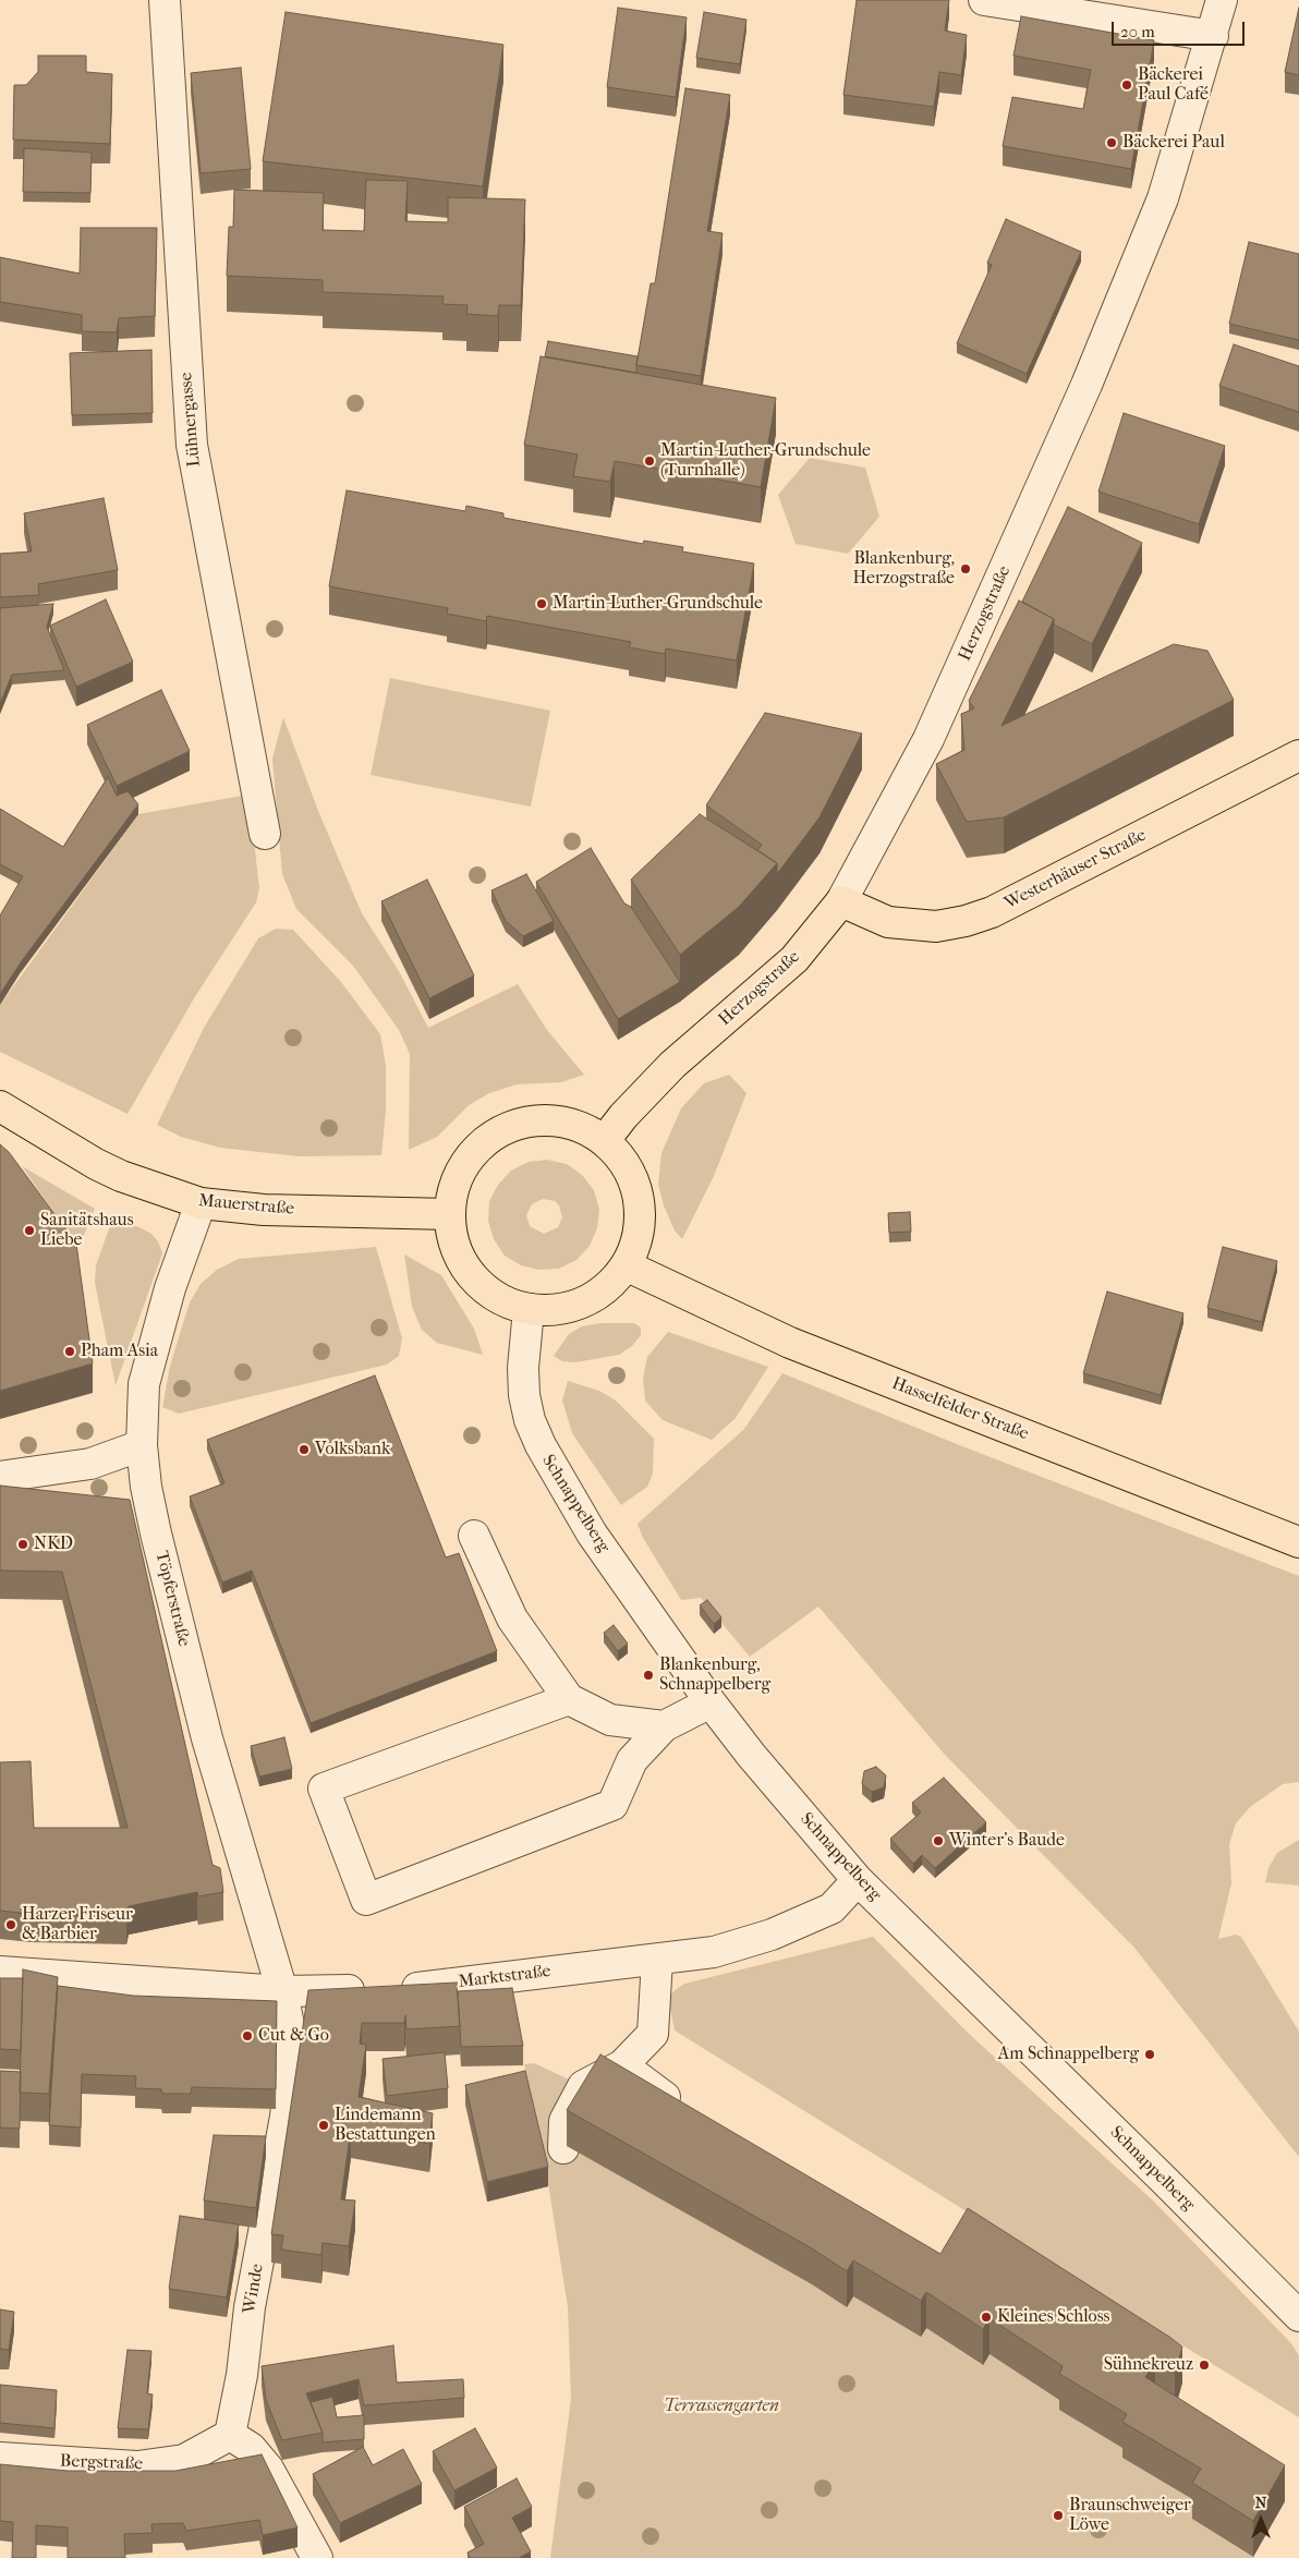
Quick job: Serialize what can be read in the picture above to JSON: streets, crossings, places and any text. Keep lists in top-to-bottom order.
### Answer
{
  "streets": {
    "main road": [
      "Herzogstraße",
      "Westerhäuser Straße",
      "Mauerstraße",
      "Hasselfelder Straße"
    ],
    "street": [
      "Lühnergasse",
      "Schnappelberg",
      "Töpferstraße",
      "Marktstraße",
      "Winde",
      "Bergstraße"
    ]
  },
  "crossings": [
    ["Herzogstraße", "Westerhäuser Straße"],
    ["Herzogstraße", "Mauerstraße"],
    ["Herzogstraße", "Hasselfelder Straße"],
    ["Herzogstraße", "Schnappelberg"],
    ["Mauerstraße", "Hasselfelder Straße"],
    ["Mauerstraße", "Schnappelberg"],
    ["Mauerstraße", "Töpferstraße"],
    ["Hasselfelder Straße", "Schnappelberg"],
    ["Schnappelberg", "Marktstraße"],
    ["Töpferstraße", "Marktstraße"],
    ["Töpferstraße", "Winde"],
    ["Marktstraße", "Winde"],
    ["Winde", "Bergstraße"]
  ],
  "parks": ["Terrassengarten"],
  "places": [
    "Bäckerei Paul Café",
    "Bäckerei Paul",
    "Martin-Luther-Grundschule (Turnhalle)",
    "Blankenburg, Herzogstraße",
    "Martin-Luther-Grundschule",
    "Sanitätshaus Liebe",
    "Pham Asia",
    "Volksbank",
    "NKD",
    "Blankenburg, Schnappelberg",
    "Winter's Baude",
    "Harzer Friseur & Barbier",
    "Cut & Go",
    "Am Schnappelberg",
    "Lindemann Bestattungen",
    "Kleines Schloss",
    "Sühnekreuz",
    "Braunschweiger Löwe"
  ],
  "scale_bar": "20 m",
  "north": "top"
}
